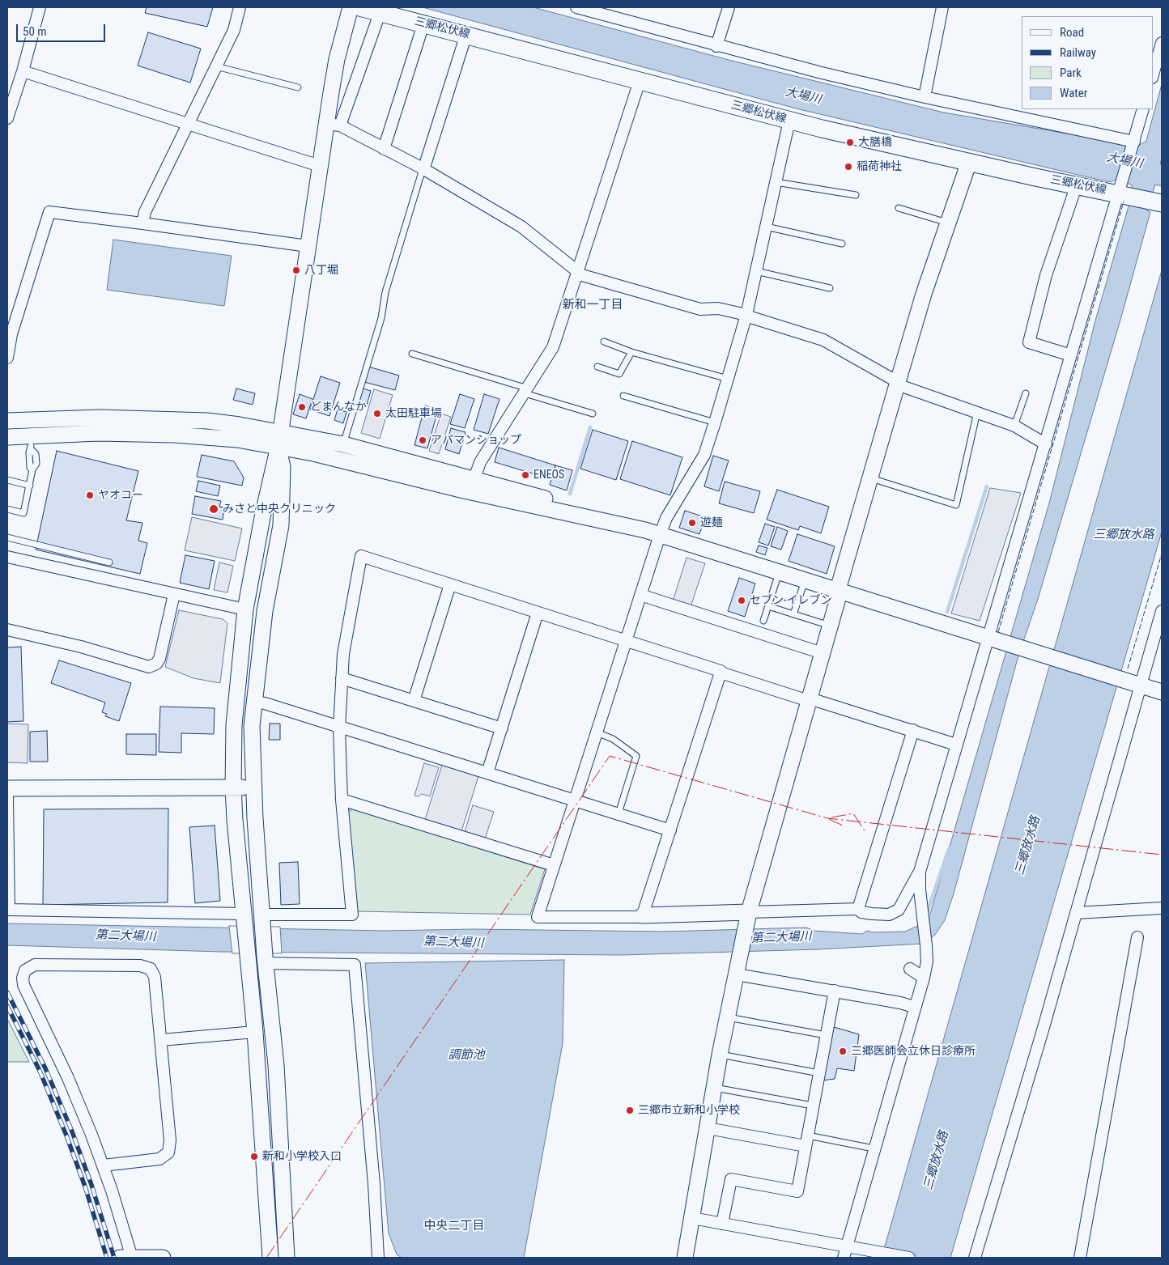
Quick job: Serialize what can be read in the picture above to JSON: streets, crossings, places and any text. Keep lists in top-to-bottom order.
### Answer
{
  "streets": {
    "main road": ["三郷松伏線"]
  },
  "districts": ["新和一丁目", "中央二丁目"],
  "water": [
    "大場川",
    "三郷放水路",
    "第二大場川",
    "調節池"
  ],
  "places": [
    "大膳橋",
    "稲荷神社",
    "八丁堀",
    "どまんなか",
    "太田駐車場",
    "アパマンショップ",
    "ENEOS",
    "ヤオコー",
    "みさと中央クリニック",
    "遊麺",
    "セブン-イレブン",
    "三郷医師会立休日診療所",
    "三郷市立新和小学校",
    "新和小学校入口"
  ],
  "legend": [
    "Road",
    "Railway",
    "Park",
    "Water"
  ],
  "scale_bar": "50 m"
}
